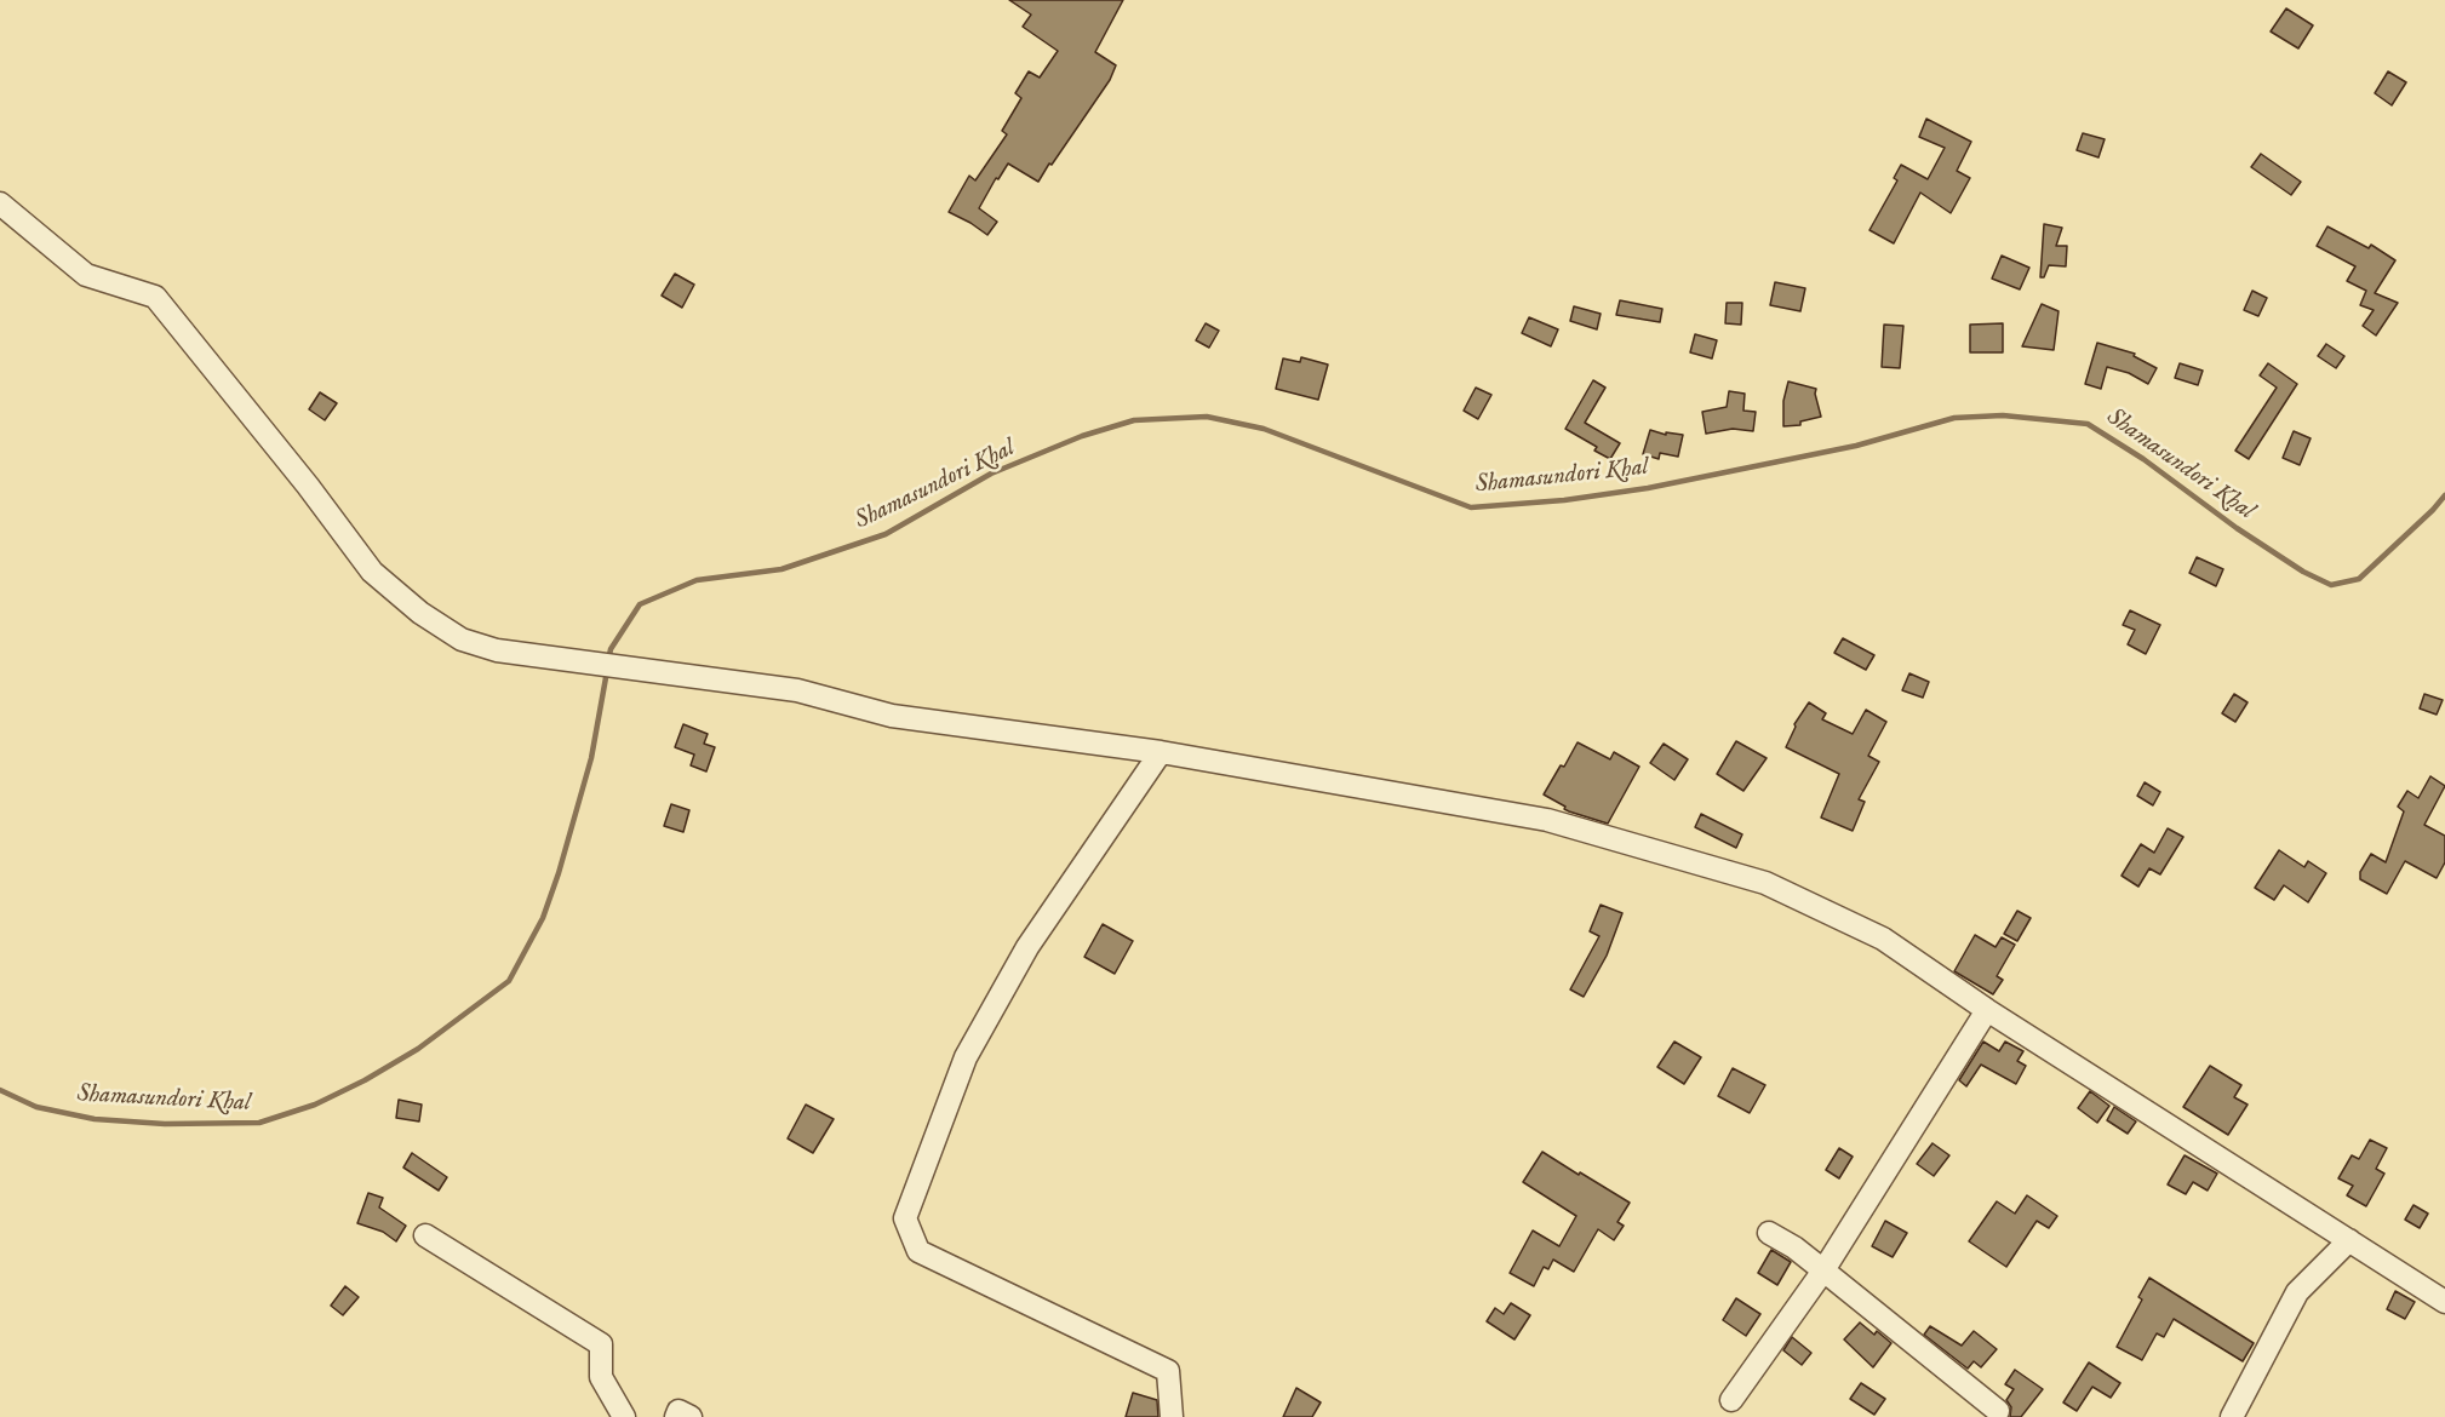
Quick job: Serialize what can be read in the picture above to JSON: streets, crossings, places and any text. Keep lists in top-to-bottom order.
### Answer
{
  "water": ["Shamasundori Khal"]
}
